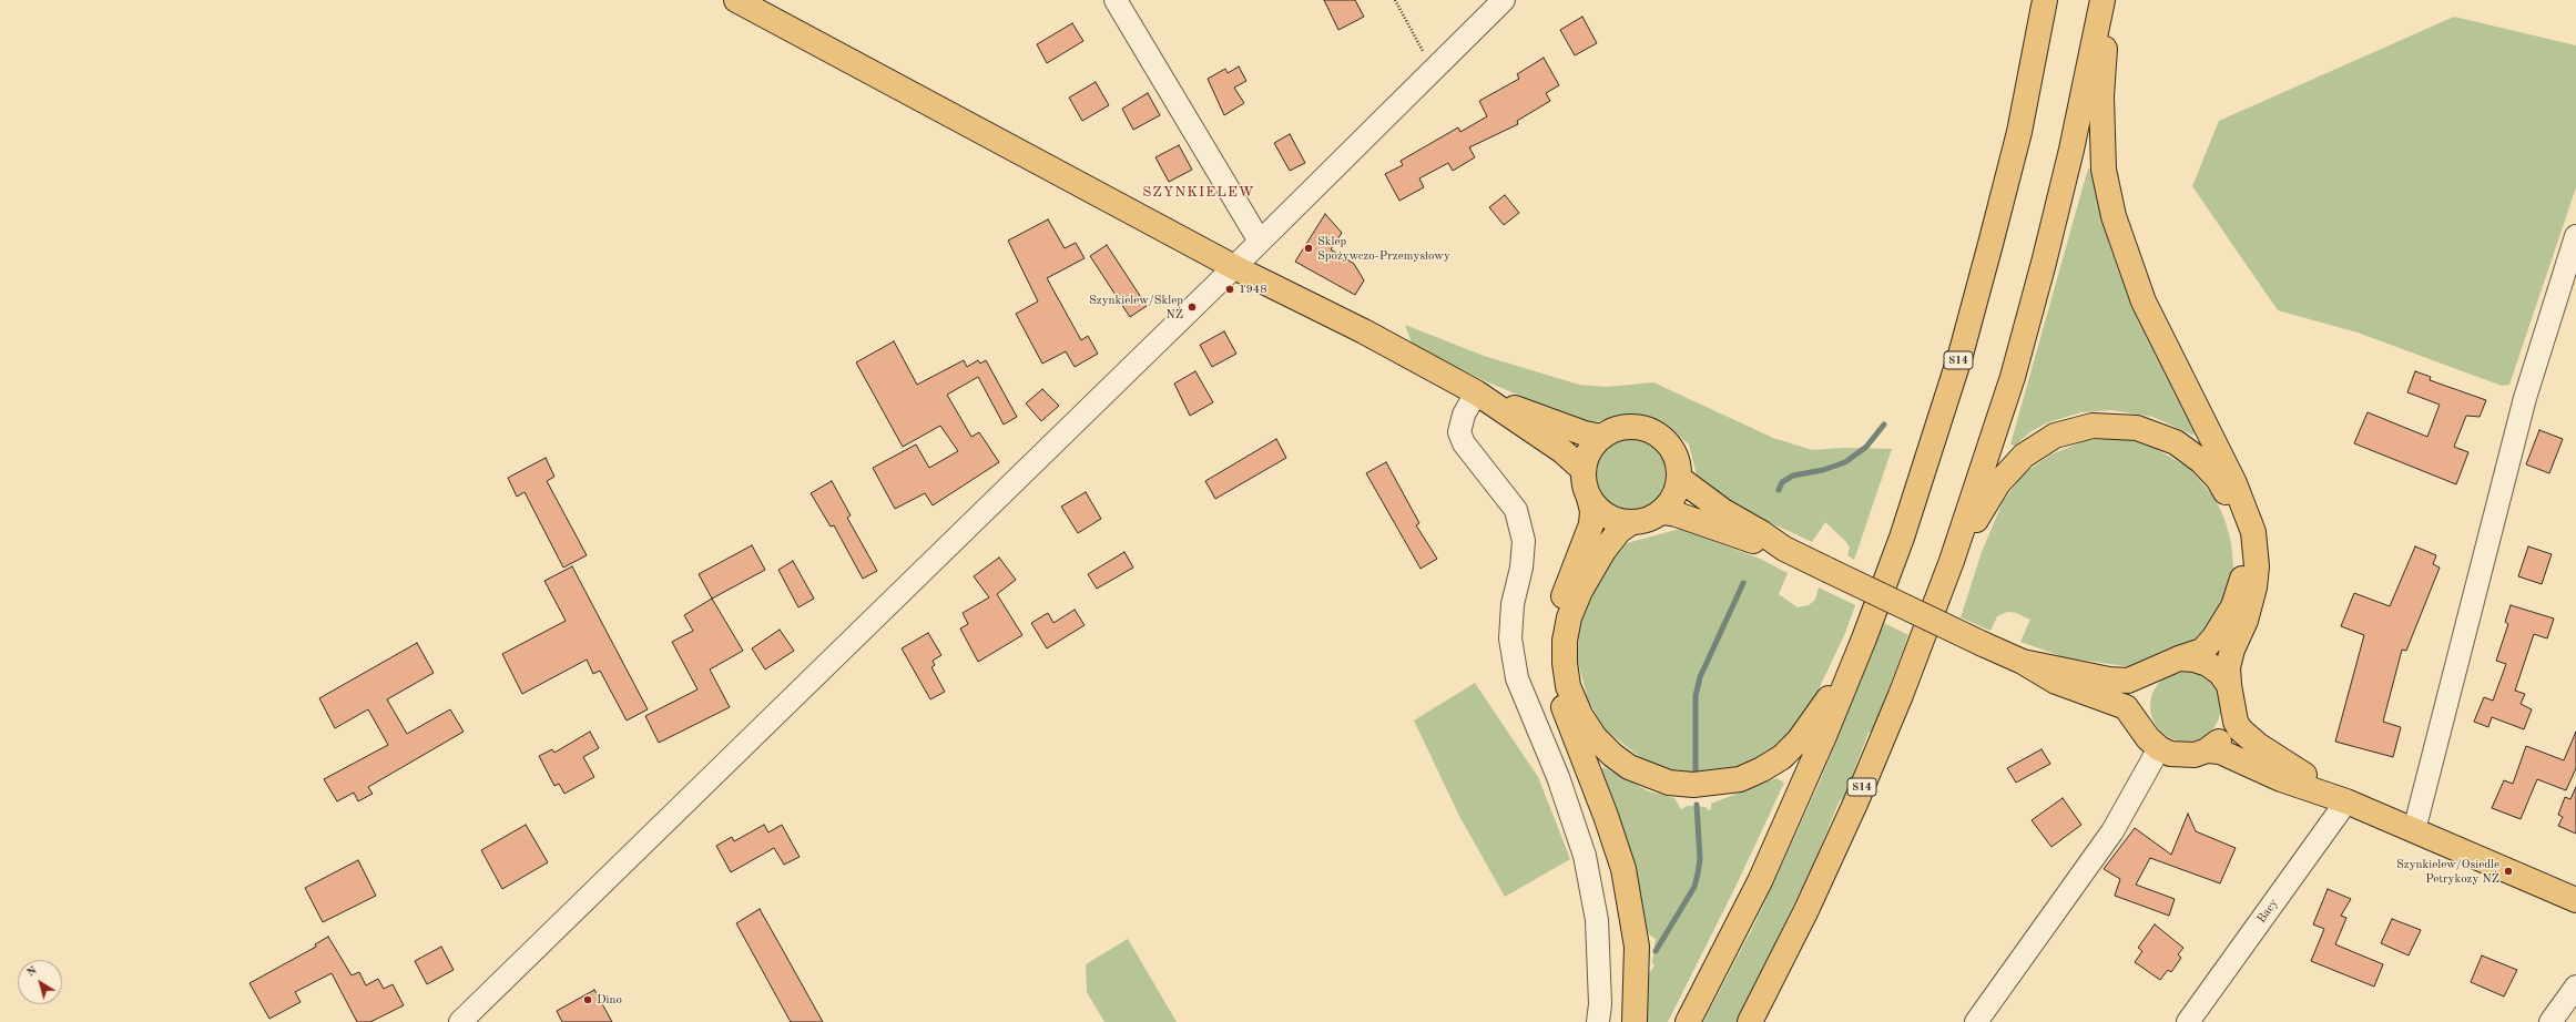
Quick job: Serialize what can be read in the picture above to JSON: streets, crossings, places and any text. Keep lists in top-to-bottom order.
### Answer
{
  "streets": {
    "main road": ["S14"],
    "street": ["Bacy"]
  },
  "districts": ["SZYNKIELEW"],
  "places": [
    "Sklep Spożywczo-Przemysłowy",
    "1948",
    "Szynkielew/Sklep NŻ",
    "Szynkielew/Osiedle Petrykozy NŻ",
    "Dino"
  ],
  "north": "top left"
}
